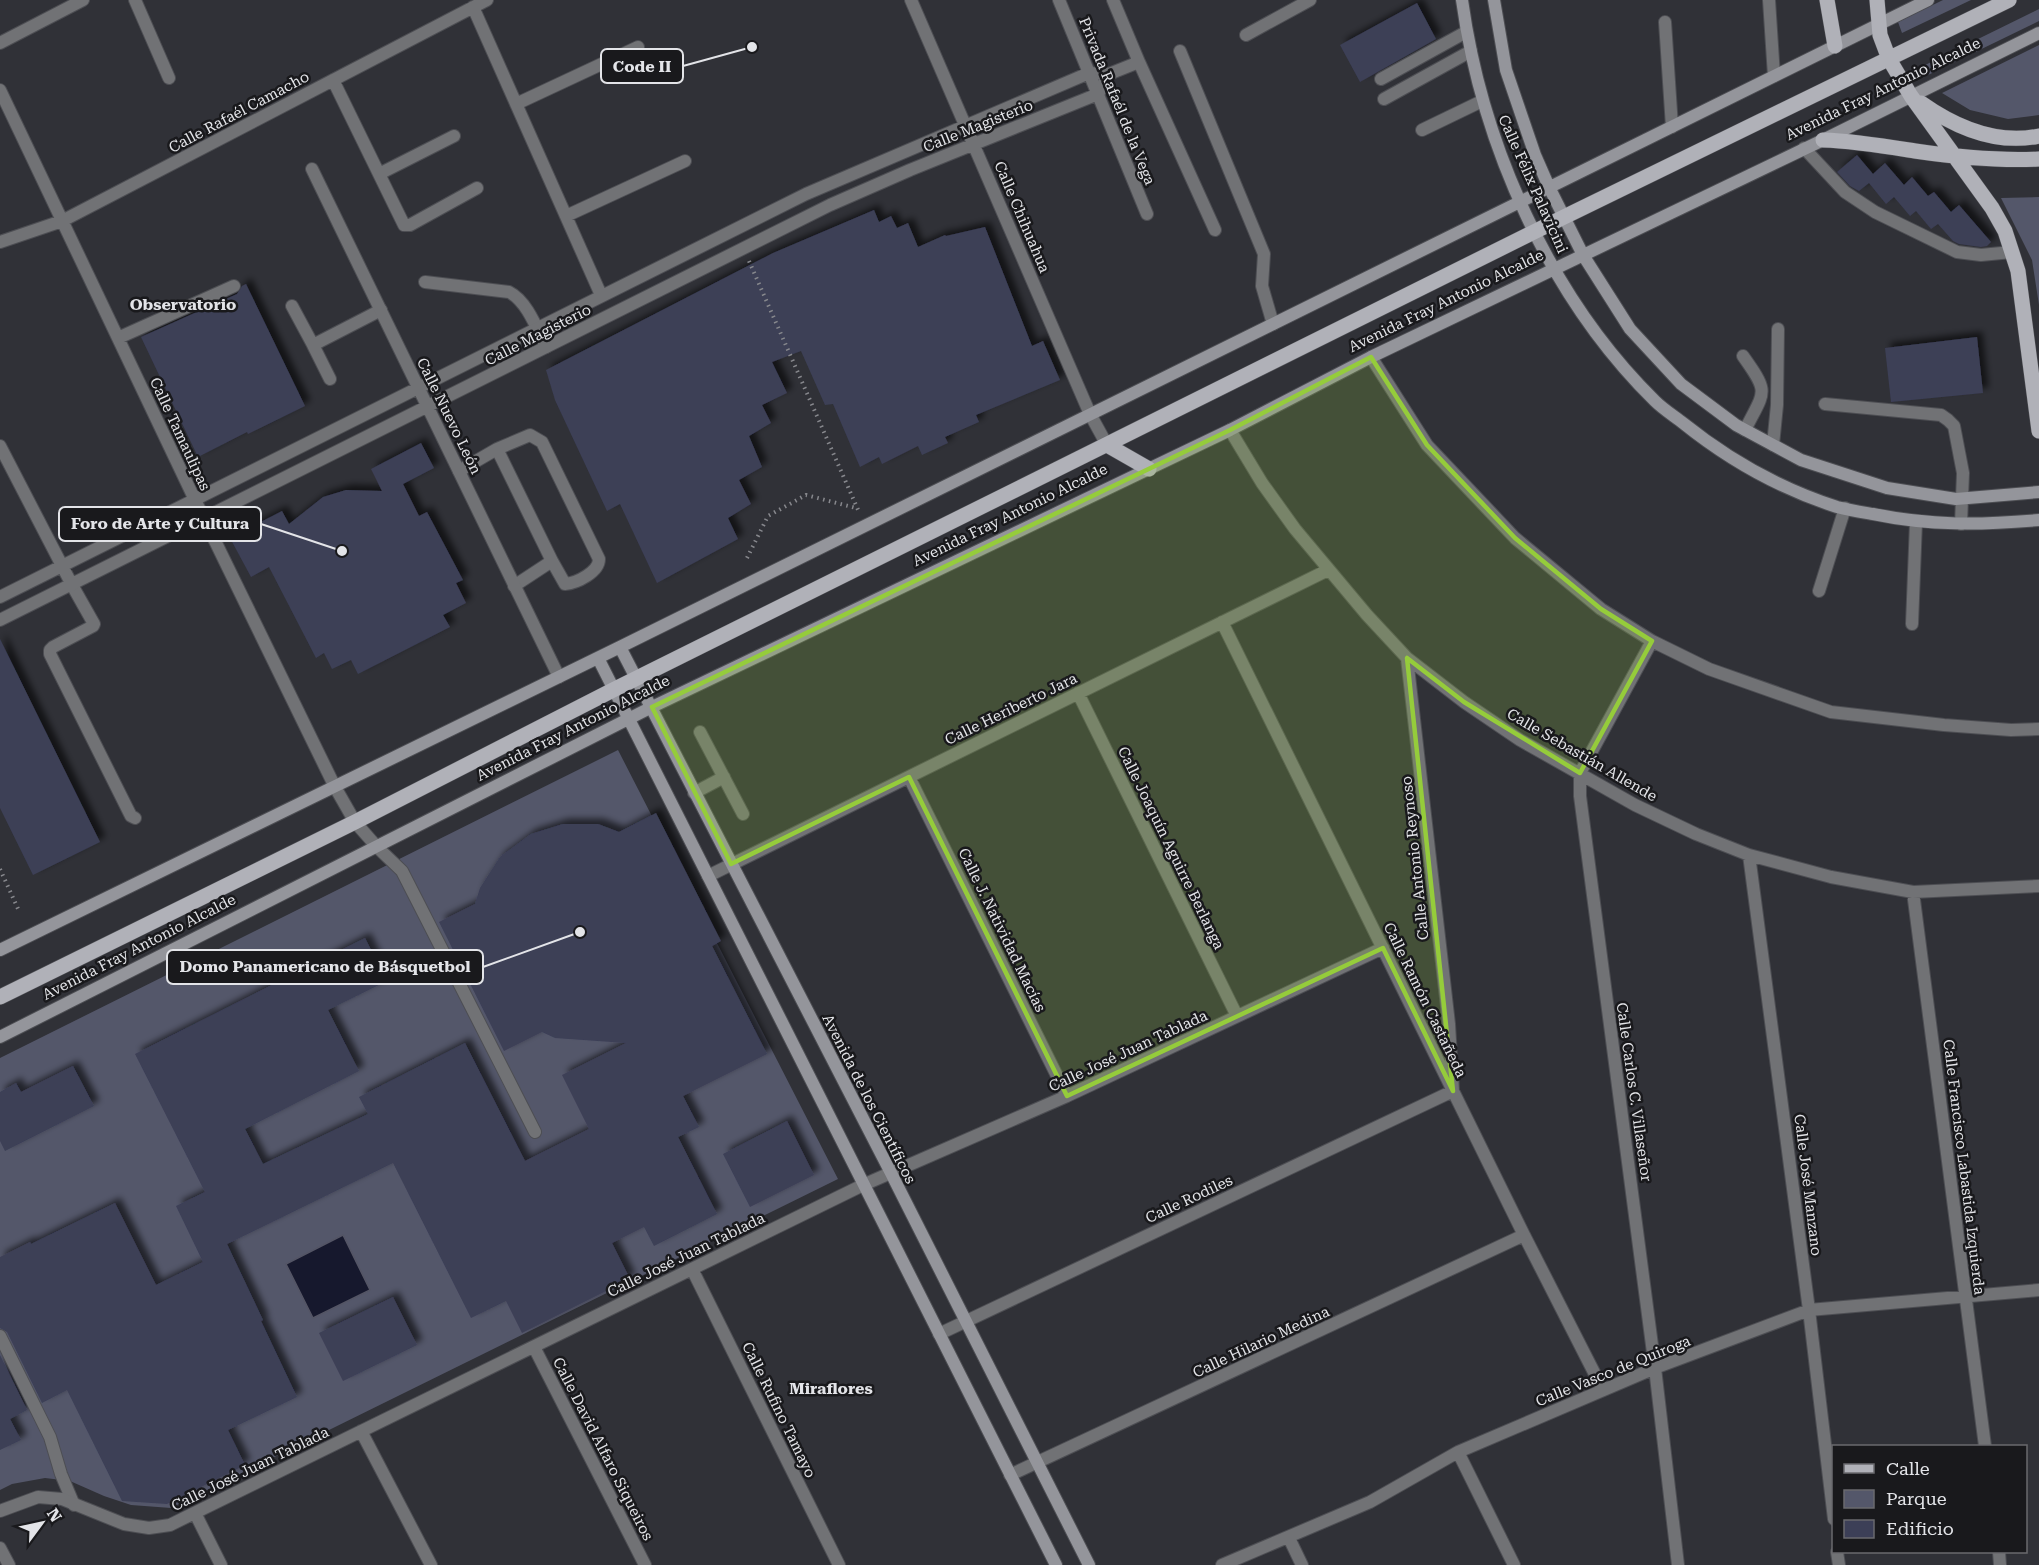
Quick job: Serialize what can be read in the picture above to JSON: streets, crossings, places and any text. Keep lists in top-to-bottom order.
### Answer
{
  "streets": {
    "main road": ["Avenida Fray Antonio Alcalde"],
    "street": [
      "Privada Rafaél de la Vega",
      "Calle Rafaél Camacho",
      "Calle Magisterio",
      "Calle Félix Palavicini",
      "Calle Chihuahua",
      "Calle Nuevo León",
      "Calle Tamaulipas",
      "Calle Heriberto Jara",
      "Calle Sebastián Allende",
      "Calle Joaquín Aguirre Berlanga",
      "Calle Antonio Reynoso",
      "Calle J. Natividad Macías",
      "Calle Ramón Castañeda",
      "Calle José Juan Tablada",
      "Calle Carlos C. Villaseñor",
      "Avenida de los Científicos",
      "Calle Francisco Labastida Izquierda",
      "Calle José Manzano",
      "Calle Rodiles",
      "Calle Hilario Medina",
      "Calle Vasco de Quiroga",
      "Calle Rufino Tamayo",
      "Calle David Alfaro Siqueiros"
    ]
  },
  "crossings": [
    ["Avenida Fray Antonio Alcalde", "Calle Félix Palavicini"],
    ["Avenida Fray Antonio Alcalde", "Calle Chihuahua"],
    ["Avenida Fray Antonio Alcalde", "Calle Tamaulipas"],
    ["Avenida Fray Antonio Alcalde", "Calle Sebastián Allende"],
    ["Avenida Fray Antonio Alcalde", "Avenida de los Científicos"],
    ["Privada Rafaél de la Vega", "Calle Magisterio"],
    ["Calle Rafaél Camacho", "Calle Tamaulipas"],
    ["Calle Magisterio", "Calle Chihuahua"],
    ["Calle Magisterio", "Calle Nuevo León"],
    ["Calle Magisterio", "Calle Tamaulipas"],
    ["Calle Heriberto Jara", "Calle Sebastián Allende"],
    ["Calle Heriberto Jara", "Calle Joaquín Aguirre Berlanga"],
    ["Calle Heriberto Jara", "Calle J. Natividad Macías"],
    ["Calle Heriberto Jara", "Calle Ramón Castañeda"],
    ["Calle Heriberto Jara", "Avenida de los Científicos"],
    ["Calle Sebastián Allende", "Calle Antonio Reynoso"],
    ["Calle Sebastián Allende", "Calle Carlos C. Villaseñor"],
    ["Calle Sebastián Allende", "Calle Francisco Labastida Izquierda"],
    ["Calle Sebastián Allende", "Calle José Manzano"],
    ["Calle Joaquín Aguirre Berlanga", "Calle José Juan Tablada"],
    ["Calle Antonio Reynoso", "Calle Ramón Castañeda"],
    ["Calle Antonio Reynoso", "Calle Rodiles"],
    ["Calle J. Natividad Macías", "Calle José Juan Tablada"],
    ["Calle Ramón Castañeda", "Calle José Juan Tablada"],
    ["Calle Ramón Castañeda", "Calle Rodiles"],
    ["Calle Ramón Castañeda", "Calle Hilario Medina"],
    ["Calle Ramón Castañeda", "Calle Vasco de Quiroga"],
    ["Calle José Juan Tablada", "Avenida de los Científicos"],
    ["Calle José Juan Tablada", "Calle Rufino Tamayo"],
    ["Calle José Juan Tablada", "Calle David Alfaro Siqueiros"],
    ["Calle Carlos C. Villaseñor", "Calle Vasco de Quiroga"],
    ["Avenida de los Científicos", "Calle Rodiles"],
    ["Avenida de los Científicos", "Calle Hilario Medina"],
    ["Calle Francisco Labastida Izquierda", "Calle Vasco de Quiroga"],
    ["Calle José Manzano", "Calle Vasco de Quiroga"]
  ],
  "districts": ["Observatorio", "Miraflores"],
  "places": ["Code II", "Foro de Arte y Cultura", "Domo Panamericano de Básquetbol"],
  "legend": ["Calle", "Parque", "Edificio"],
  "north": "top right"
}
